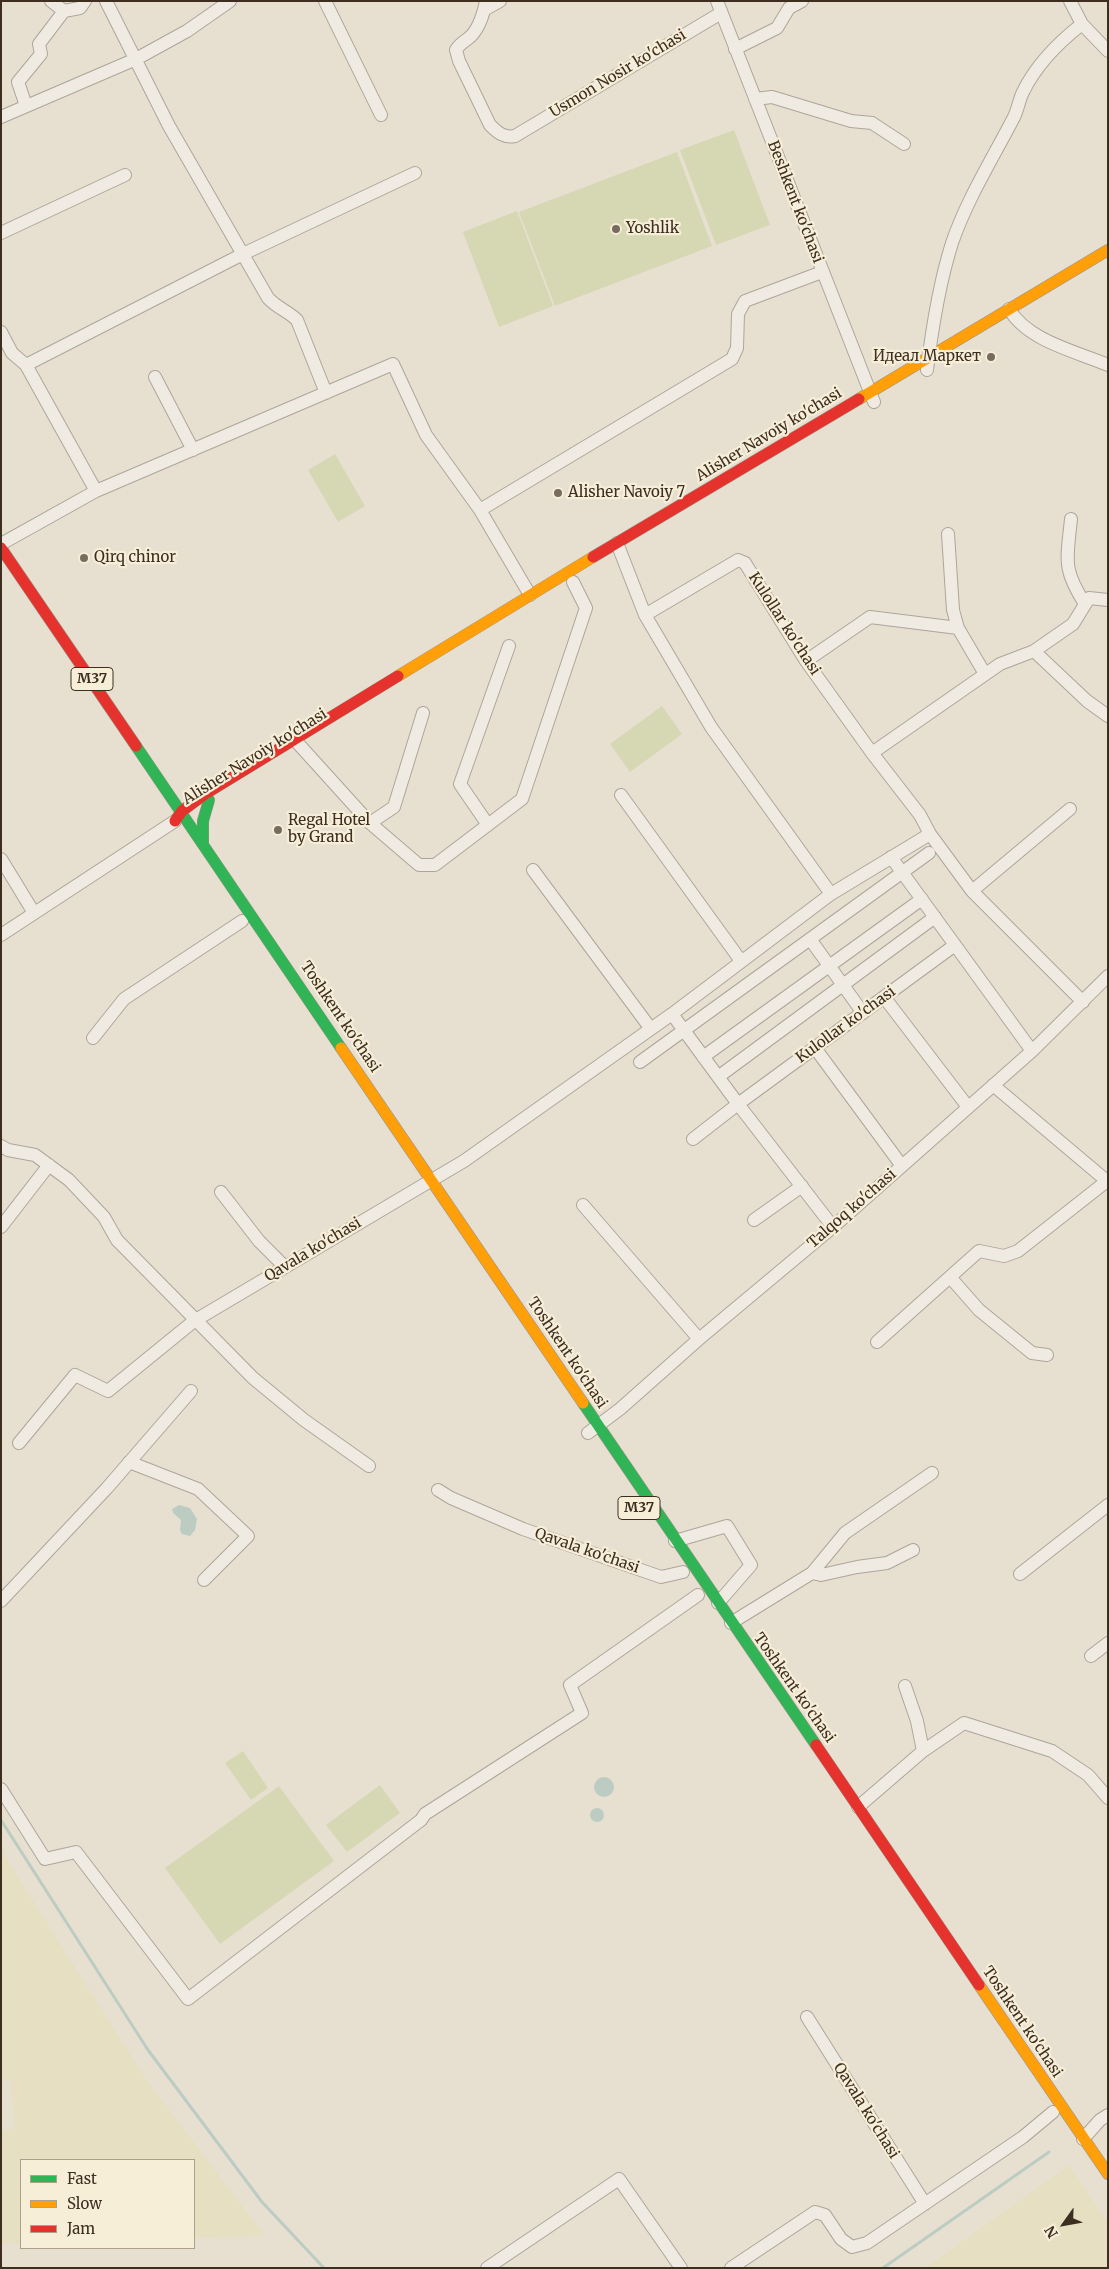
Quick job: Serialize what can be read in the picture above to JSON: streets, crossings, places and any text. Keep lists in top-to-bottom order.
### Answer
{
  "streets": {
    "main road": ["Alisher Navoiy ko'chasi", "M37", "Toshkent ko'chasi"],
    "street": [
      "Usmon Nosir ko'chasi",
      "Beshkent ko'chasi",
      "Kulollar ko'chasi",
      "Talqoq ko'chasi",
      "Qavala ko'chasi"
    ]
  },
  "crossings": [
    ["Usmon Nosir ko'chasi", "Beshkent ko'chasi"],
    ["Beshkent ko'chasi", "Alisher Navoiy ko'chasi"],
    ["Alisher Navoiy ko'chasi", "Toshkent ko'chasi"],
    ["Kulollar ko'chasi", "Talqoq ko'chasi"],
    ["Toshkent ko'chasi", "Talqoq ko'chasi"],
    ["Toshkent ko'chasi", "Qavala ko'chasi"]
  ],
  "places": [
    "Yoshlik",
    "Идеал Маркет",
    "Alisher Navoiy 7",
    "Qirq chinor",
    "Regal Hotel by Grand"
  ],
  "legend": ["Fast", "Slow", "Jam"],
  "north": "bottom left"
}
